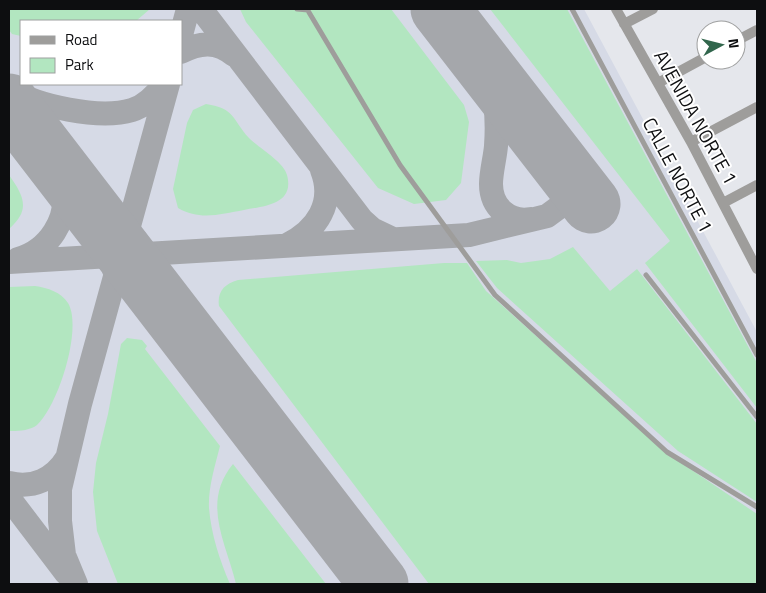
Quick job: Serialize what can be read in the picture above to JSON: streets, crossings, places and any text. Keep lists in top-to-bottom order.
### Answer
{
  "streets": {
    "street": ["AVENIDA NORTE 1"],
    "lane": ["CALLE NORTE 1"]
  },
  "legend": ["Road", "Park"],
  "north": "right"
}
